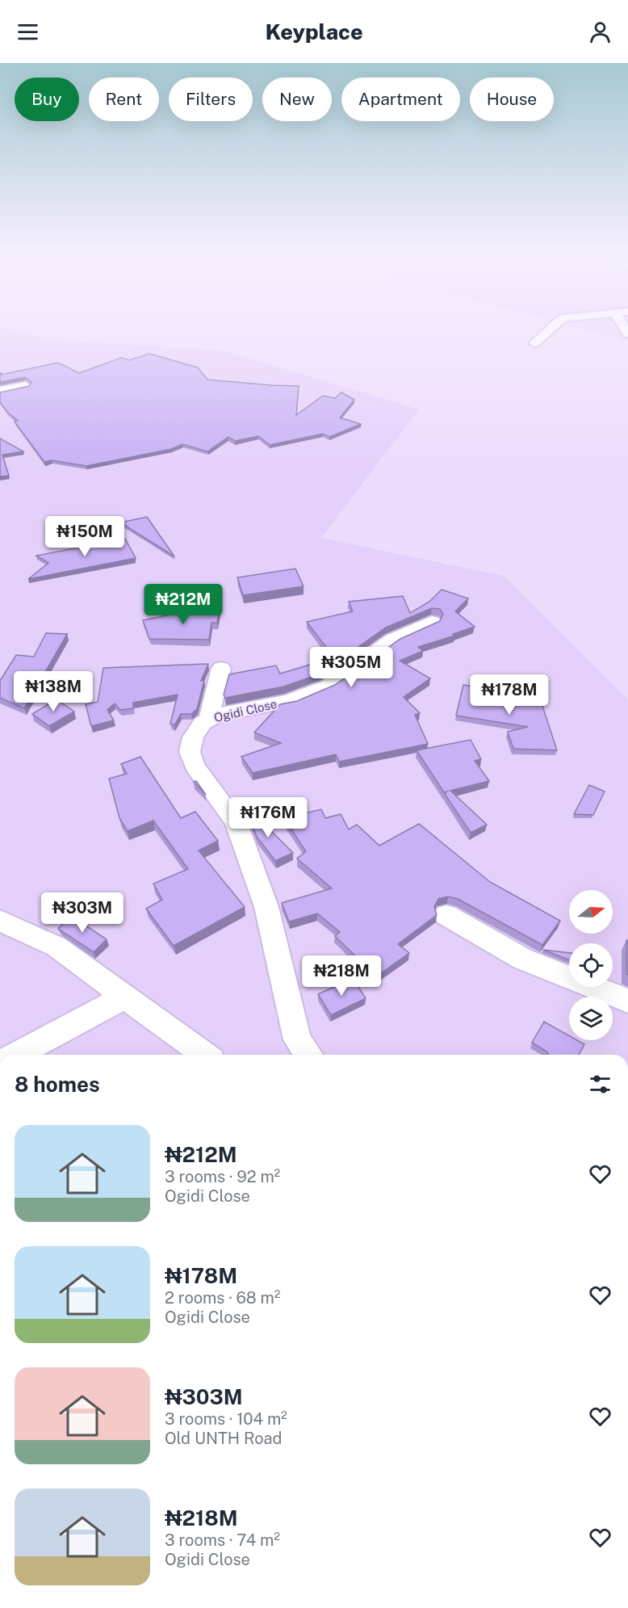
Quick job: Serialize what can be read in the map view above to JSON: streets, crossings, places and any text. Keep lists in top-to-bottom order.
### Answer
{
  "streets": {
    "street": ["Ogidi Close"]
  },
  "north": "right",
  "page": {
    "header": "Keyplace",
    "chip": [
      "Buy",
      "Rent",
      "Filters",
      "New",
      "Apartment",
      "House"
    ],
    "price": [
      "₦150M",
      "₦212M",
      "₦305M",
      "₦138M",
      "₦178M",
      "₦176M",
      "₦303M",
      "₦218M"
    ],
    "heading": "8 homes",
    "list": [
      {
        "name": "₦212M",
        "note": "3 rooms · 92 m² · Ogidi Close"
      },
      {
        "name": "₦178M",
        "note": "2 rooms · 68 m² · Ogidi Close"
      },
      {
        "name": "₦303M",
        "note": "3 rooms · 104 m² · Old UNTH Road"
      },
      {
        "name": "₦218M",
        "note": "3 rooms · 74 m² · Ogidi Close"
      }
    ]
  }
}
